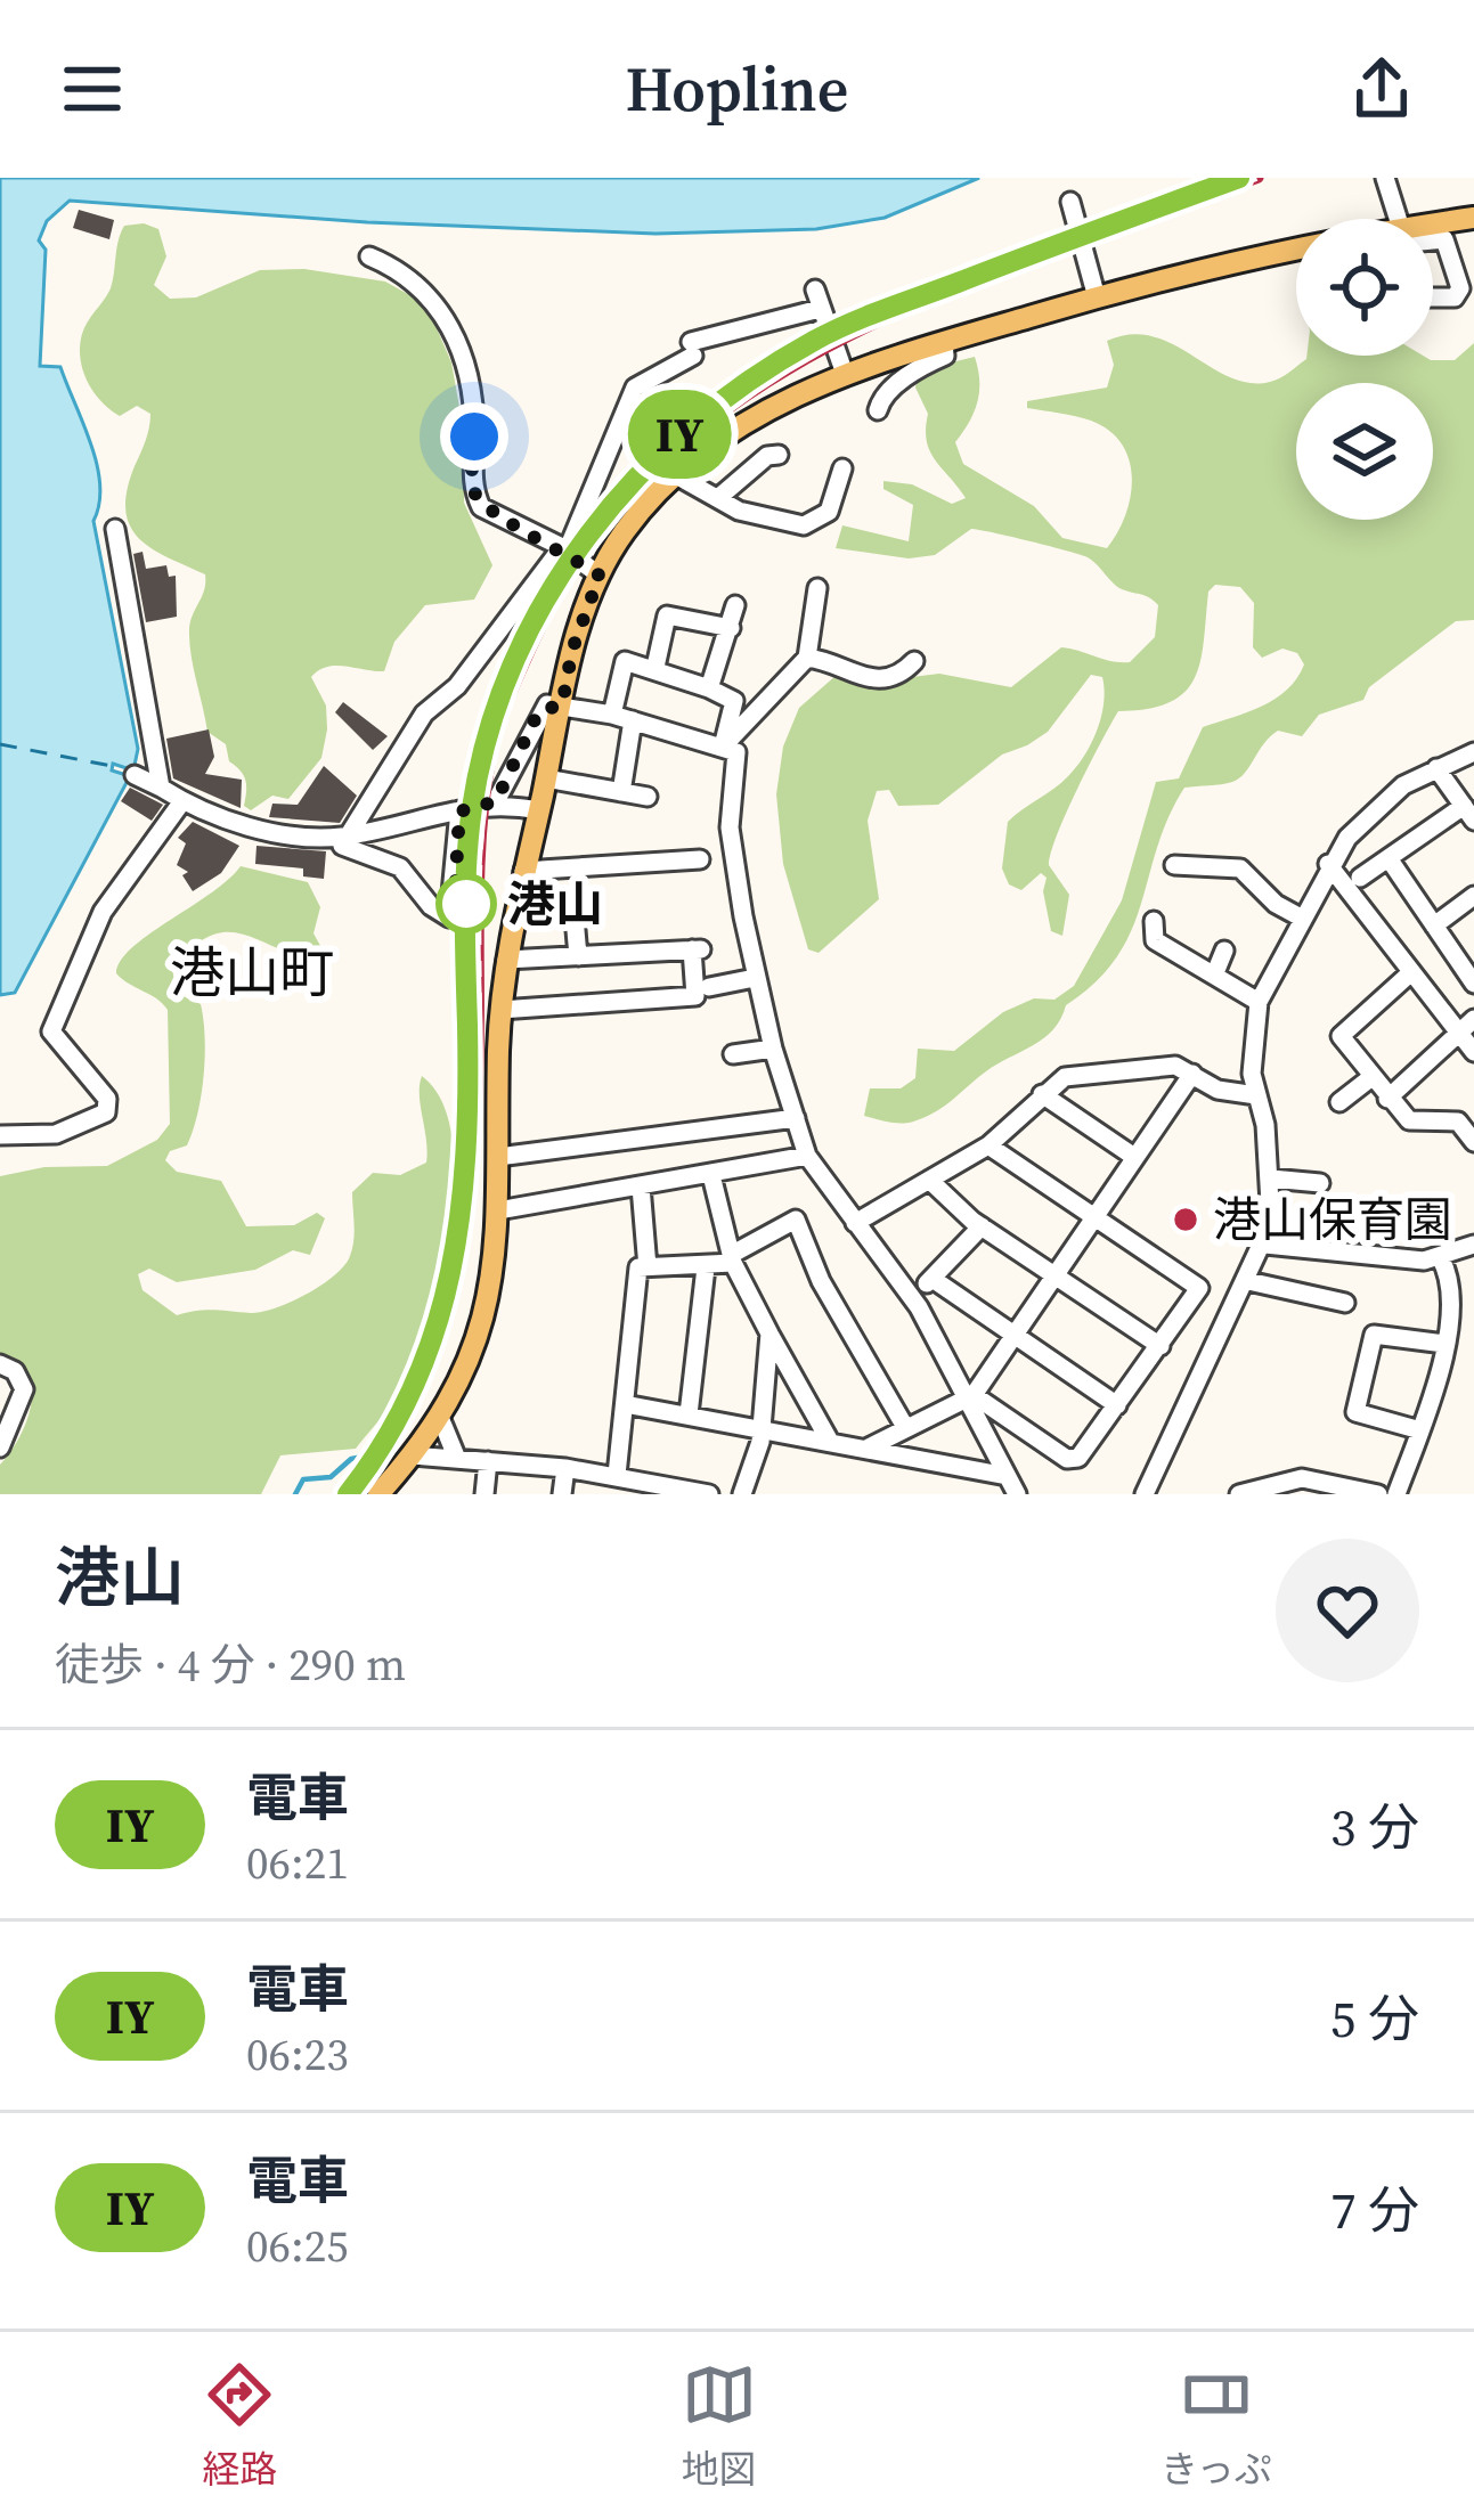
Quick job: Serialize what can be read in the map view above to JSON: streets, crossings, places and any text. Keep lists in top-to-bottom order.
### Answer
{
  "districts": ["港山町"],
  "places": ["港山", "港山保育園"],
  "page": {
    "header": "Hopline",
    "on_map": "IY",
    "heading": ["港山", "徒歩 · 4 分 · 290 m"],
    "list": [
      {
        "mark": "IY",
        "name": "電車",
        "note": "06:21",
        "value": "3 分"
      },
      {
        "mark": "IY",
        "name": "電車",
        "note": "06:23",
        "value": "5 分"
      },
      {
        "mark": "IY",
        "name": "電車",
        "note": "06:25",
        "value": "7 分"
      }
    ],
    "tabs": ["経路", "地図", "きっぷ"]
  }
}
